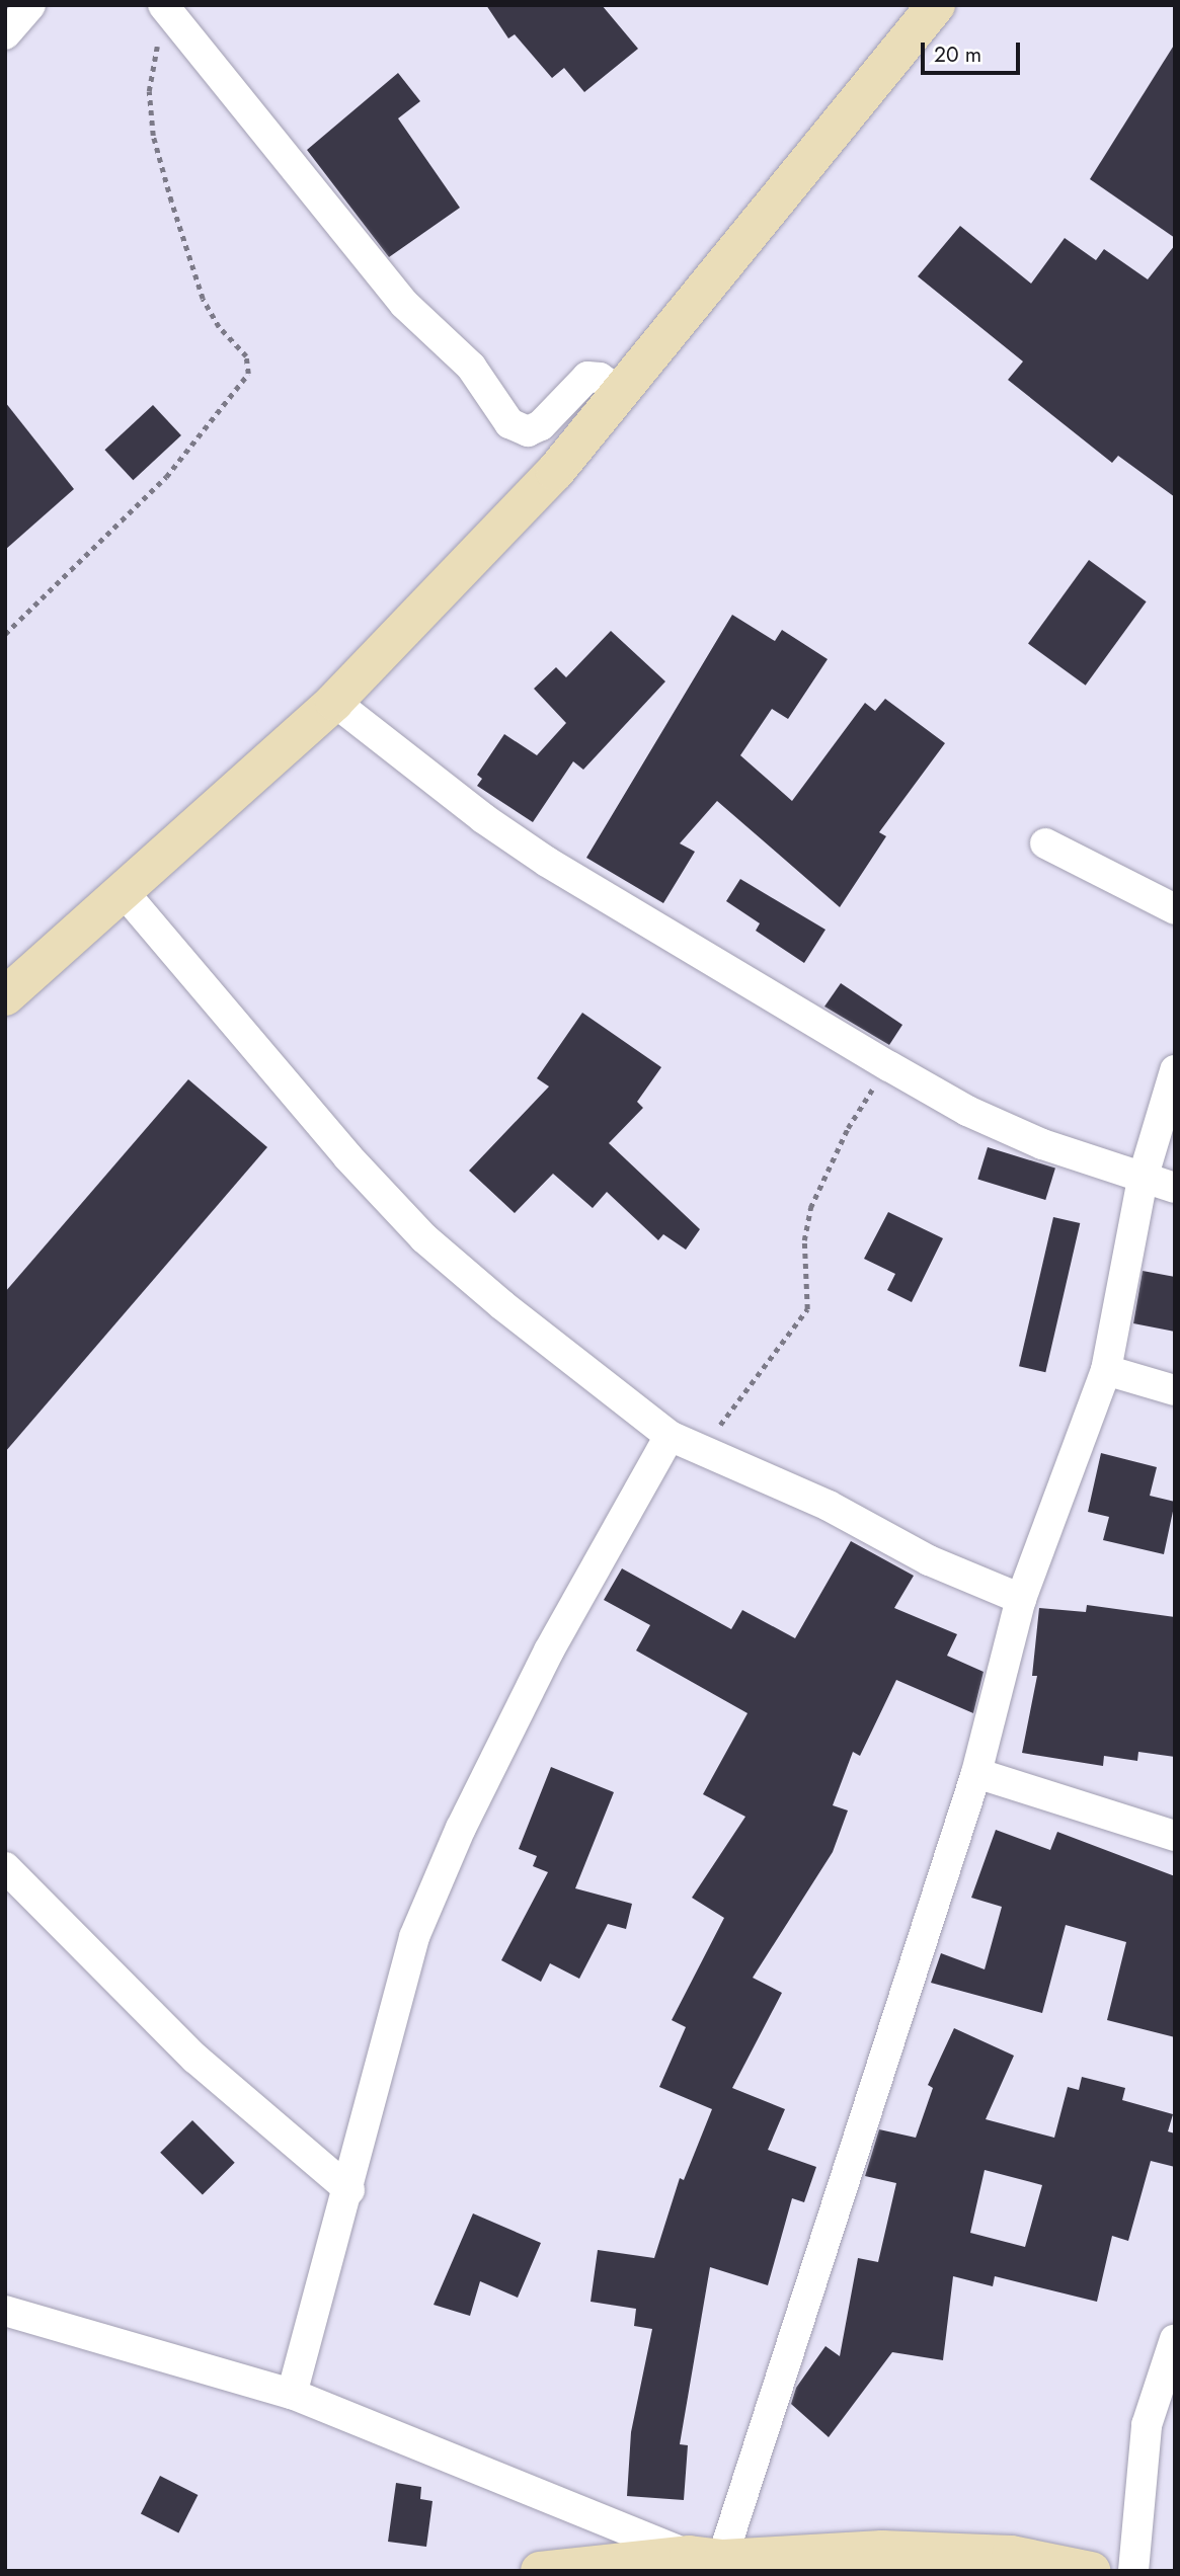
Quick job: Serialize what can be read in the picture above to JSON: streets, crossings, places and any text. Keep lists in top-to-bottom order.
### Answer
{
  "scale_bar": "20 m"
}
